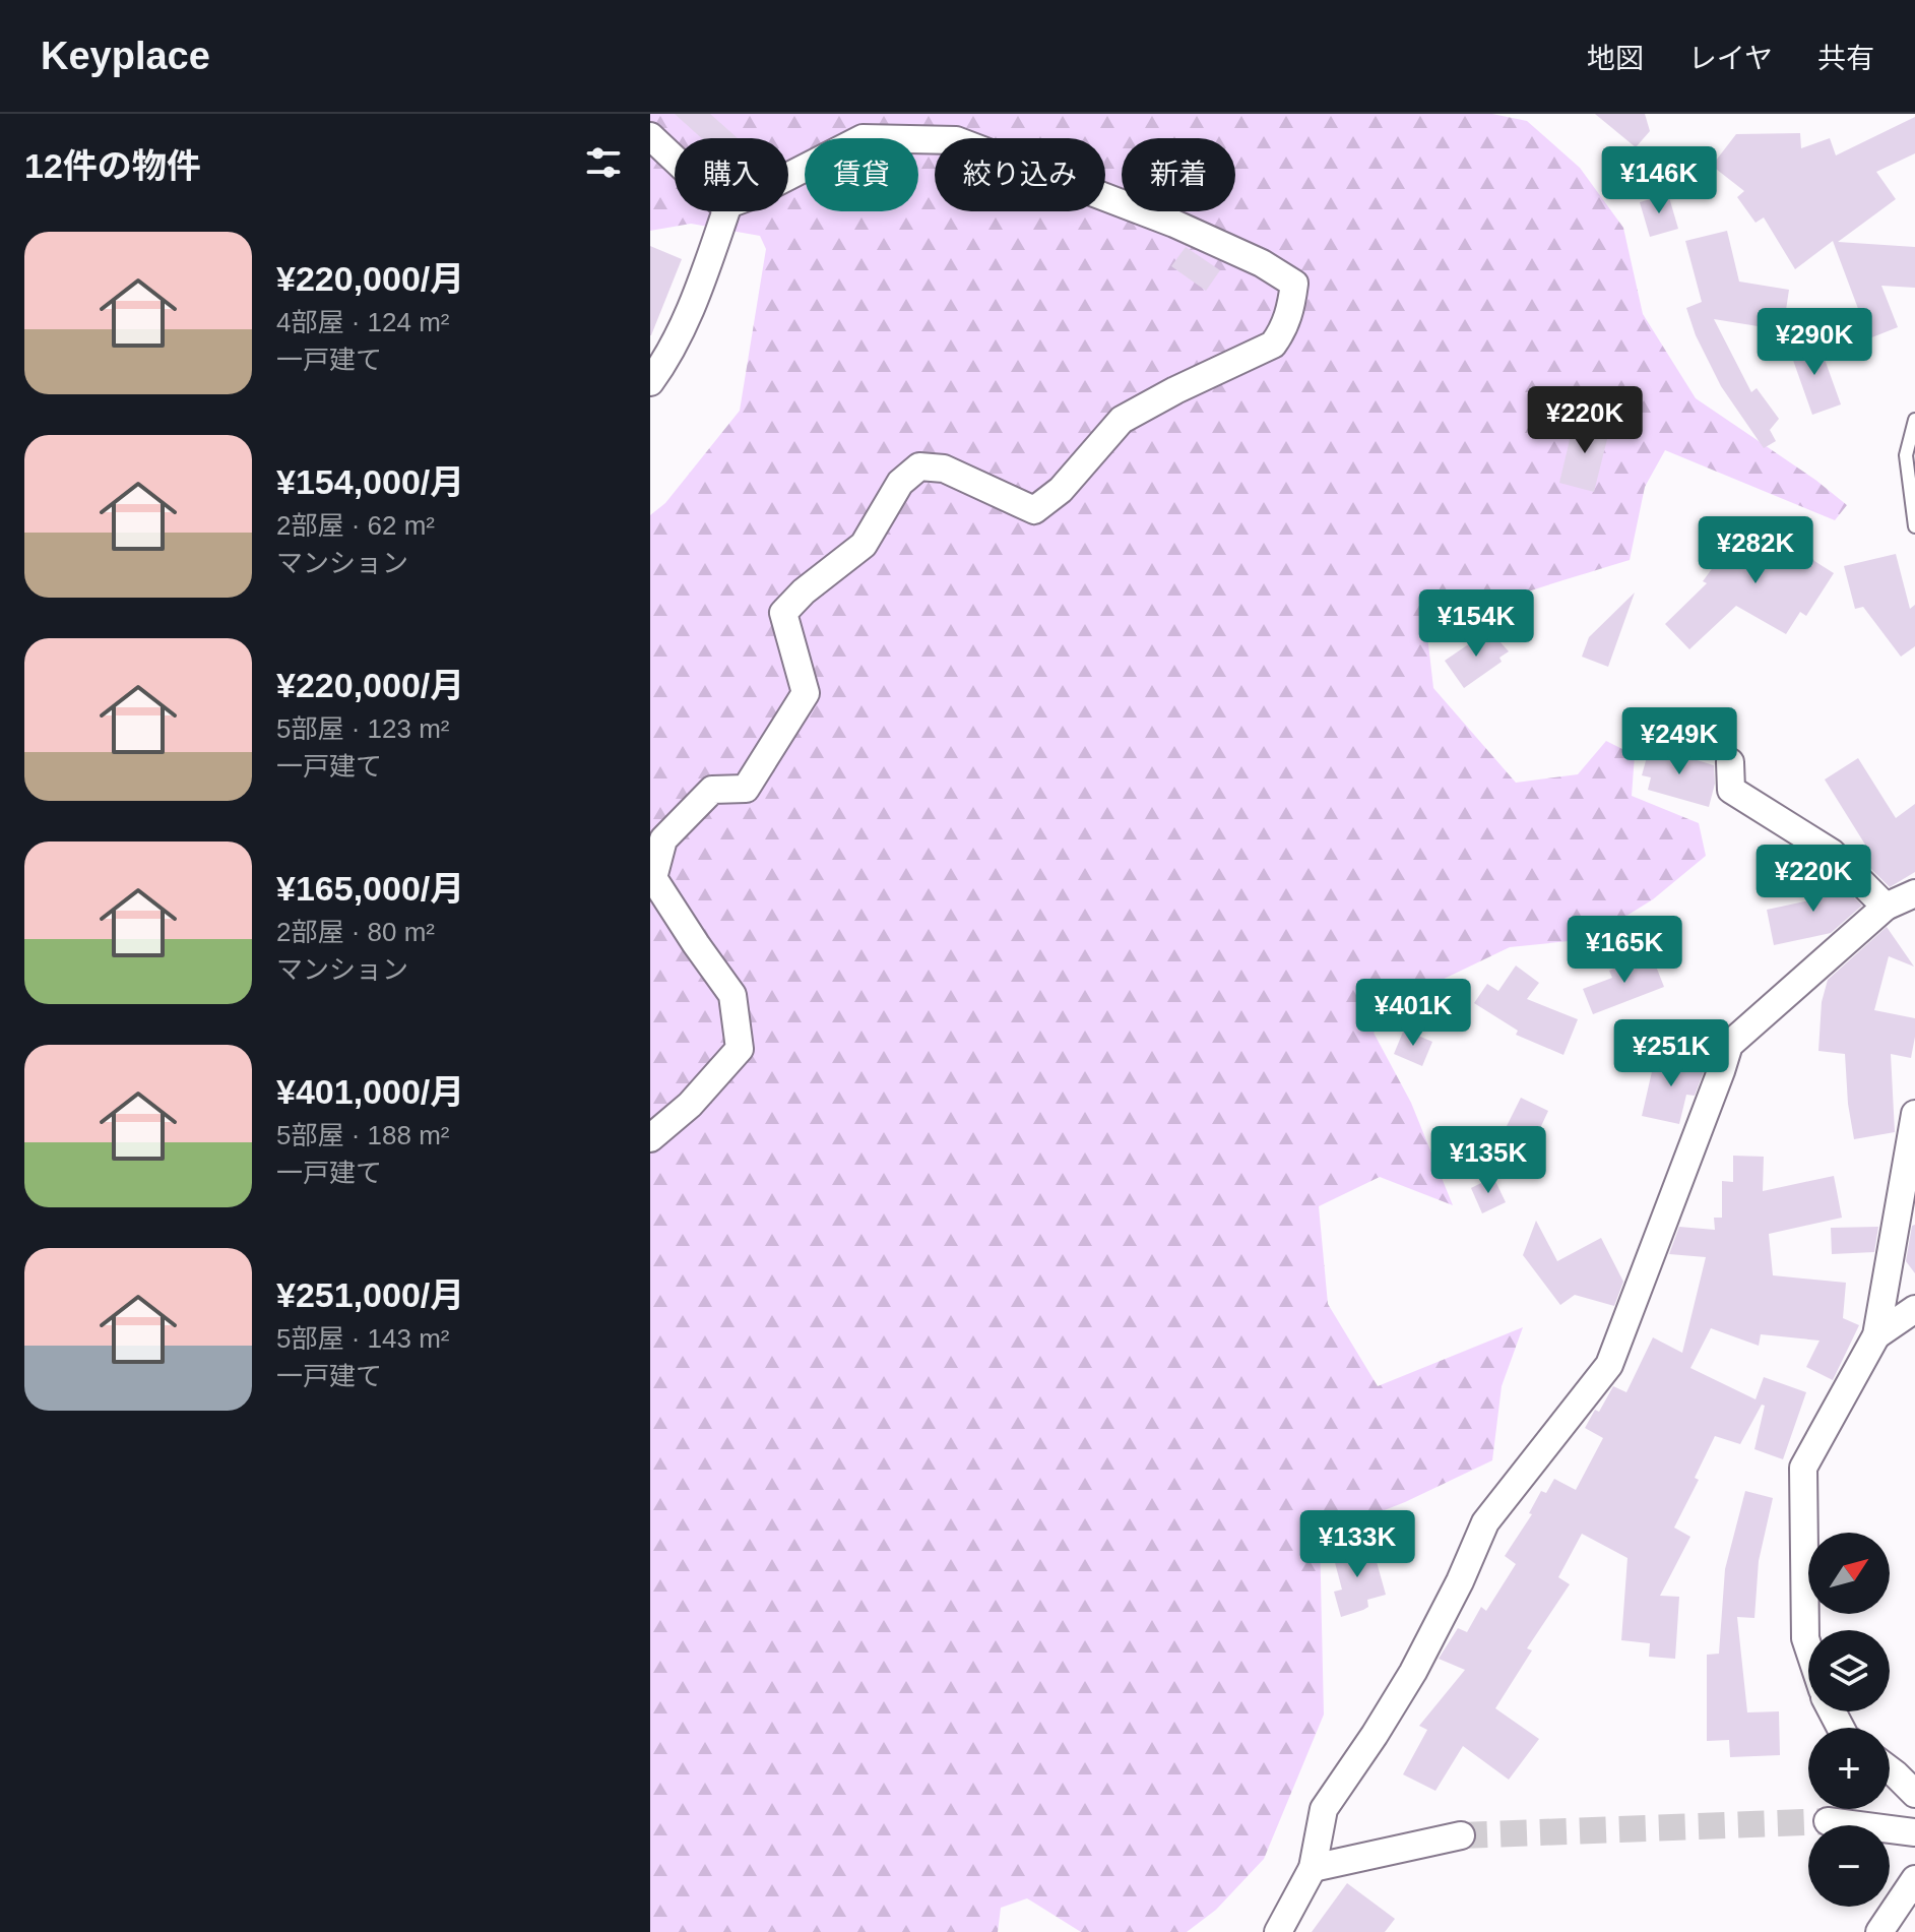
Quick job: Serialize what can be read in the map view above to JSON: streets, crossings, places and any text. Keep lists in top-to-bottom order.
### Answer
{
  "north": "top right",
  "page": {
    "header": "Keyplace",
    "nav": ["地図", "レイヤ", "共有"],
    "heading": "12件の物件",
    "chip": [
      "購入",
      "賃貸",
      "絞り込み",
      "新着"
    ],
    "price": [
      "¥146K",
      "¥290K",
      "¥220K",
      "¥282K",
      "¥154K",
      "¥249K",
      "¥220K",
      "¥165K",
      "¥401K",
      "¥251K",
      "¥135K",
      "¥133K"
    ],
    "list": [
      {
        "name": "¥220,000/月",
        "note": "4部屋 · 124 m² · 一戸建て"
      },
      {
        "name": "¥154,000/月",
        "note": "2部屋 · 62 m² · マンション"
      },
      {
        "name": "¥220,000/月",
        "note": "5部屋 · 123 m² · 一戸建て"
      },
      {
        "name": "¥165,000/月",
        "note": "2部屋 · 80 m² · マンション"
      },
      {
        "name": "¥401,000/月",
        "note": "5部屋 · 188 m² · 一戸建て"
      },
      {
        "name": "¥251,000/月",
        "note": "5部屋 · 143 m² · 一戸建て"
      }
    ],
    "map_buttons": ["+", "−"]
  }
}
